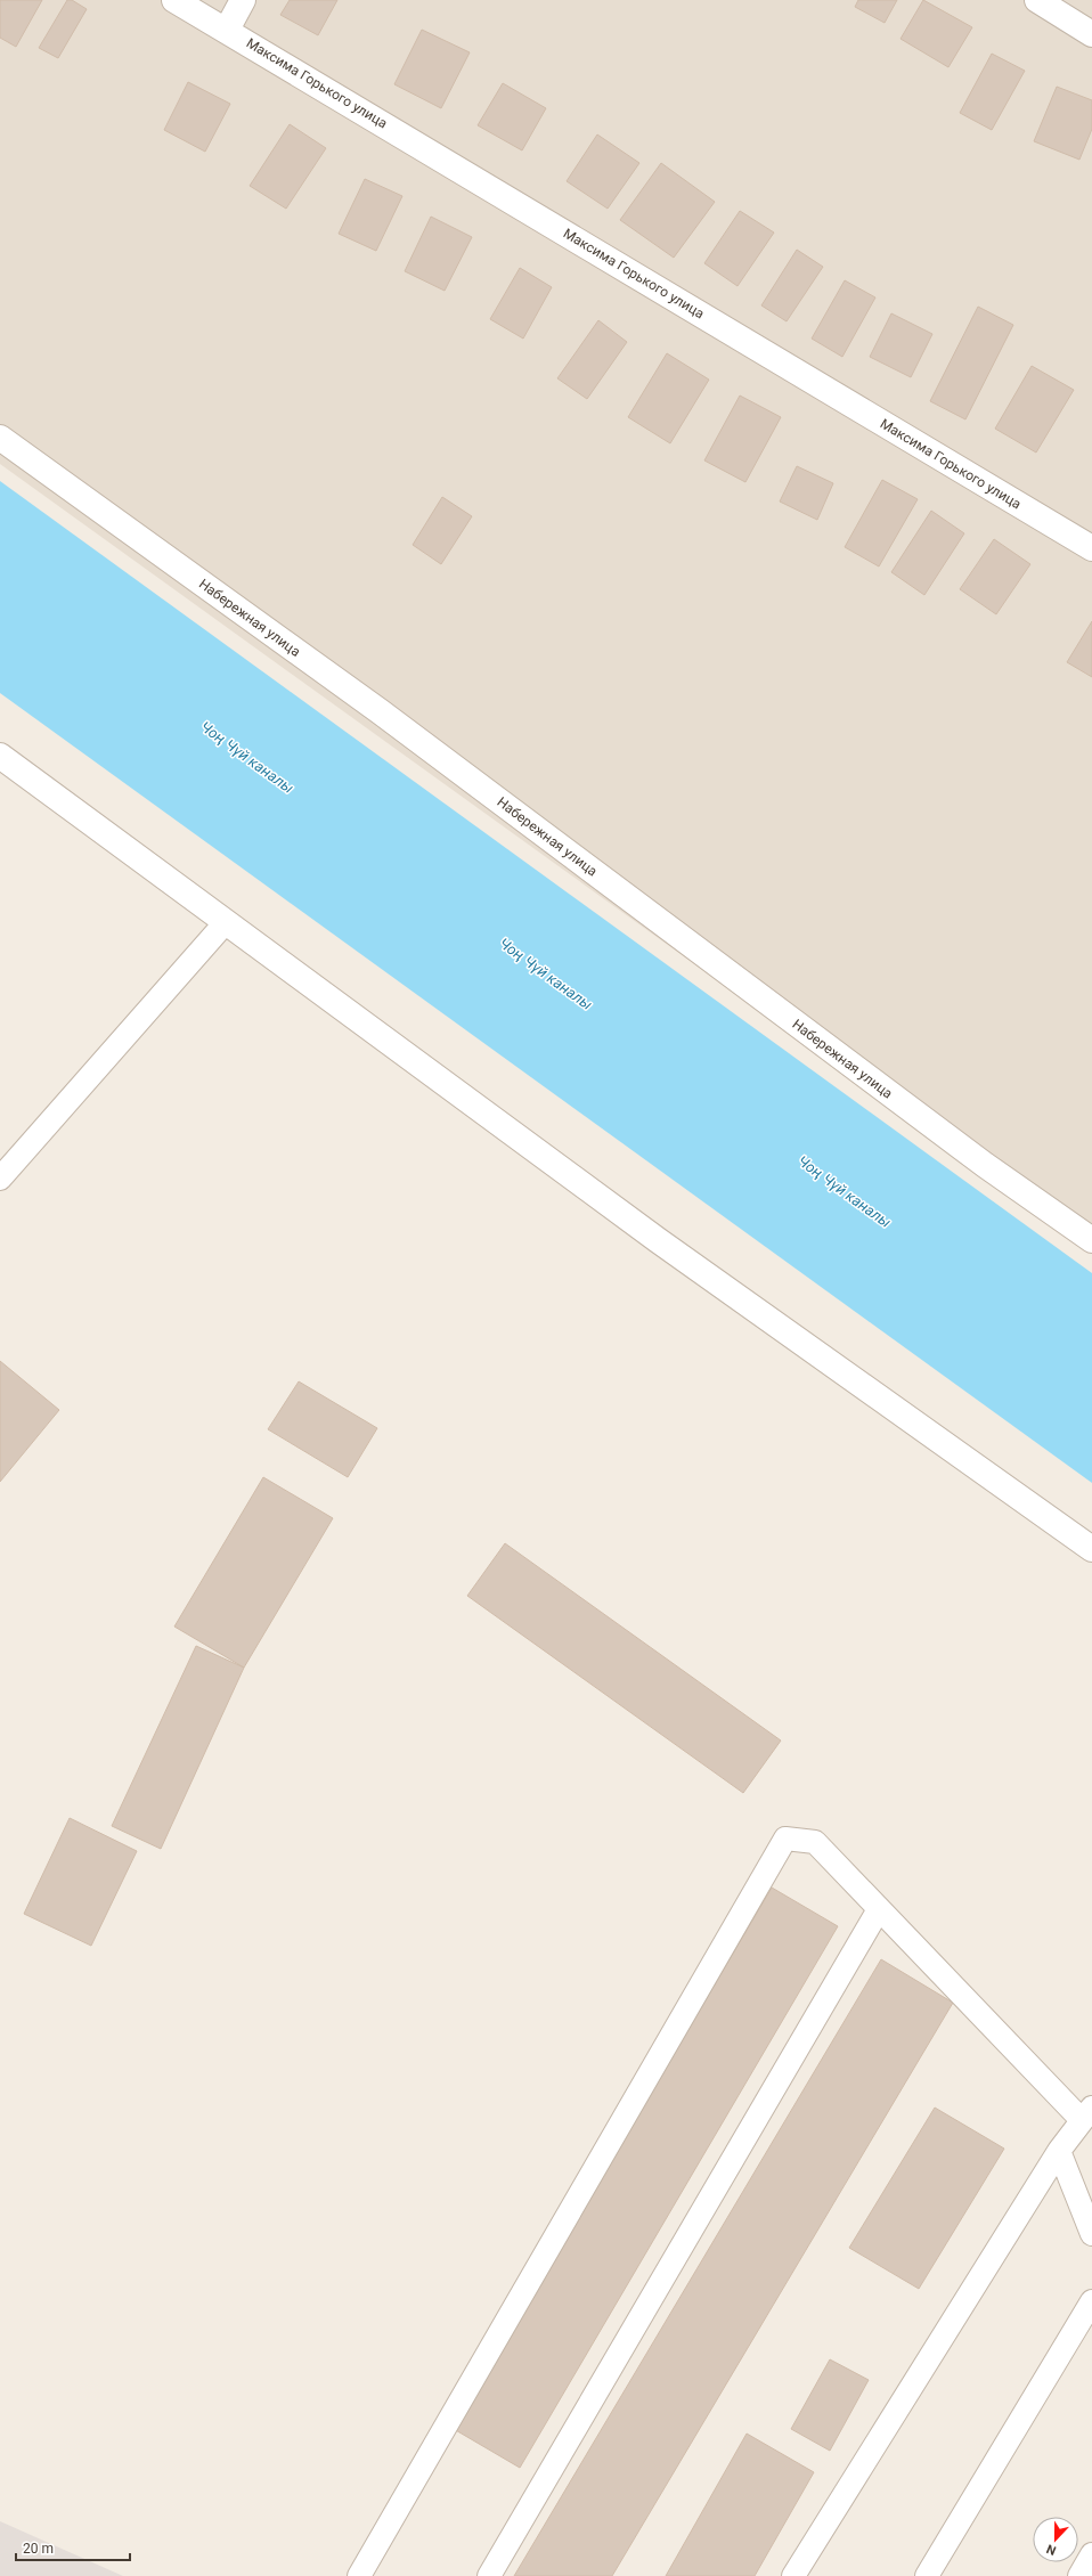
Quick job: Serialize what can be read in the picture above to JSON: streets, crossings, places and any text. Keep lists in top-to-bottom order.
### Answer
{
  "streets": {
    "street": ["Максима Горького улица", "Набережная улица"]
  },
  "water": ["Чоң Чүй каналы"],
  "scale_bar": "20 m",
  "north": "bottom"
}
